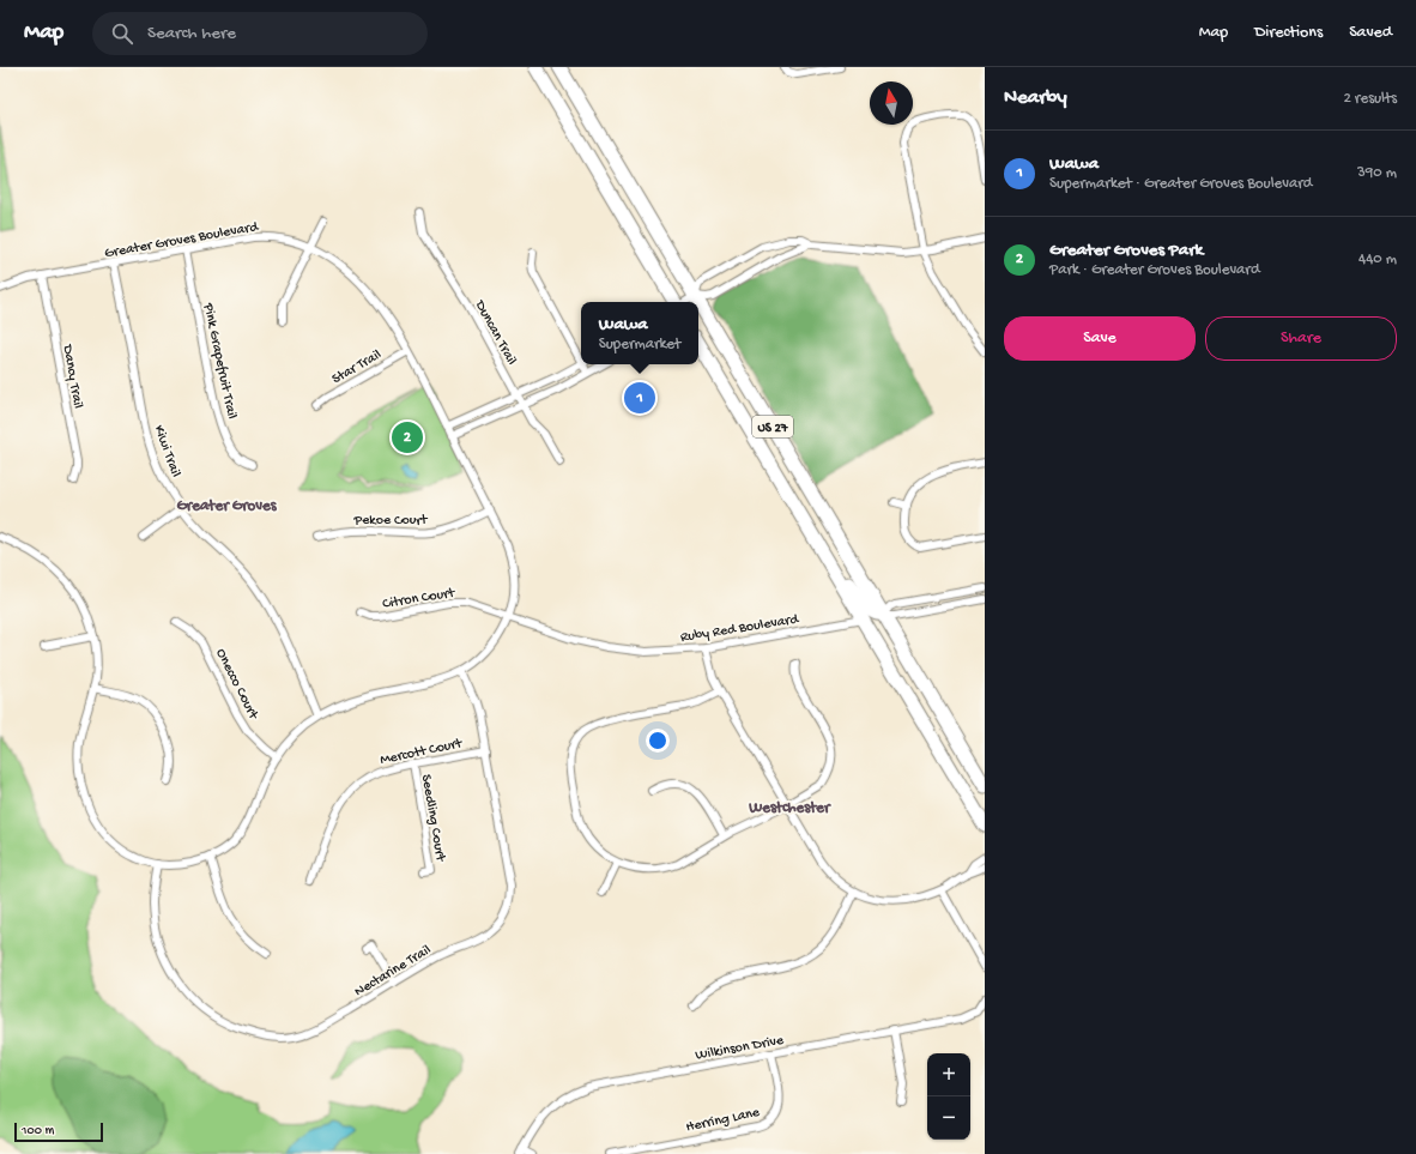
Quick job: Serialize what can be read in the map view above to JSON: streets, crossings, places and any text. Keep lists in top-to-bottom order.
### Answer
{
  "streets": {
    "highway": ["US 27"],
    "street": [
      "Greater Groves Boulevard",
      "Duncan Trail",
      "Pink Grapefruit Trail",
      "Star Trail",
      "Dancy Trail",
      "Kiwi Trail",
      "Pekoe Court",
      "Citron Court",
      "Ruby Red Boulevard",
      "Onecco Court",
      "Mercott Court",
      "Seedling Court",
      "Nectarine Trail",
      "Wilkinson Drive",
      "Herring Lane"
    ]
  },
  "crossings": [
    ["Greater Groves Boulevard", "Pink Grapefruit Trail"],
    ["Greater Groves Boulevard", "Star Trail"],
    ["Greater Groves Boulevard", "Dancy Trail"],
    ["Greater Groves Boulevard", "Kiwi Trail"],
    ["Greater Groves Boulevard", "Pekoe Court"],
    ["Greater Groves Boulevard", "Citron Court"],
    ["Greater Groves Boulevard", "Ruby Red Boulevard"],
    ["Greater Groves Boulevard", "Onecco Court"],
    ["Greater Groves Boulevard", "Nectarine Trail"],
    ["US 27", "Ruby Red Boulevard"],
    ["Citron Court", "Ruby Red Boulevard"],
    ["Mercott Court", "Seedling Court"],
    ["Mercott Court", "Nectarine Trail"],
    ["Wilkinson Drive", "Herring Lane"]
  ],
  "districts": ["Greater Groves", "Westchester"],
  "scale_bar": "100 m",
  "north": "top",
  "page": {
    "header": "Map",
    "search": "Search here",
    "nav": ["Map", "Directions", "Saved"],
    "heading": ["Nearby", "2 results"],
    "list": [
      {
        "mark": "1",
        "name": "Wawa",
        "note": "Supermarket · Greater Groves Boulevard",
        "value": "390 m"
      },
      {
        "mark": "2",
        "name": "Greater Groves Park",
        "note": "Park · Greater Groves Boulevard",
        "value": "440 m"
      }
    ],
    "popup": ["Wawa", "Supermarket"],
    "buttons": ["Save", "Share"],
    "pins": ["1", "2"],
    "map_buttons": ["+", "−"],
    "scale": "100 m"
  }
}
